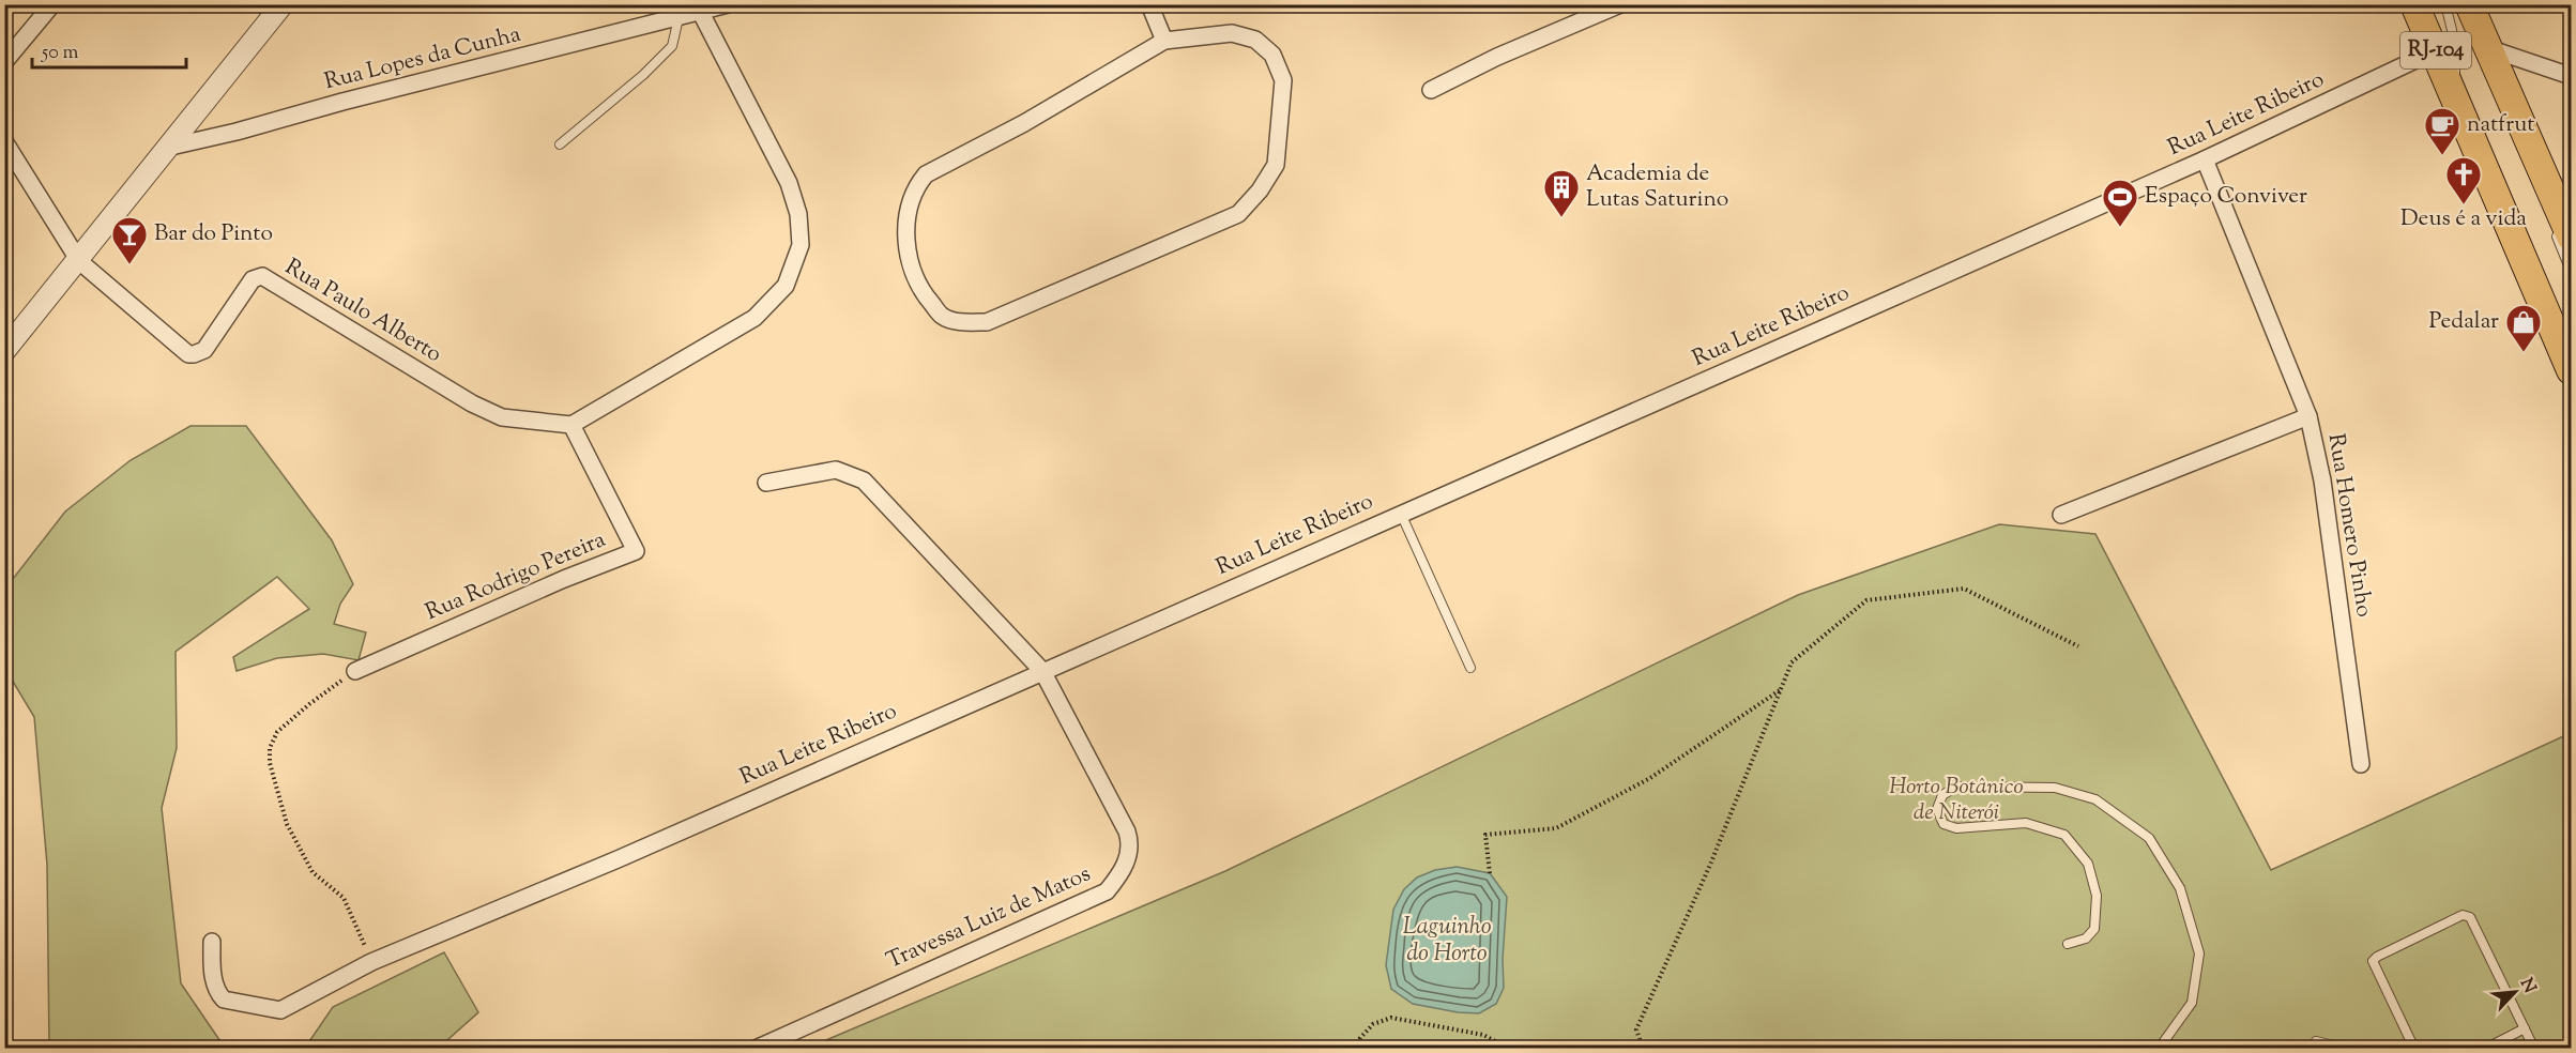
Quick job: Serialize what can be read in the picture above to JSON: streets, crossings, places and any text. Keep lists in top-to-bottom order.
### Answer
{
  "streets": {
    "highway": ["RJ-104"],
    "street": [
      "Rua Lopes da Cunha",
      "Rua Leite Ribeiro",
      "Rua Paulo Alberto",
      "Rua Homero Pinho",
      "Rua Rodrigo Pereira",
      "Travessa Luiz de Matos"
    ]
  },
  "crossings": [
    ["RJ-104", "Rua Leite Ribeiro"],
    ["Rua Leite Ribeiro", "Rua Homero Pinho"],
    ["Rua Leite Ribeiro", "Travessa Luiz de Matos"],
    ["Rua Paulo Alberto", "Rua Rodrigo Pereira"]
  ],
  "water": ["Laguinho do Horto"],
  "parks": ["Horto Botânico de Niterói"],
  "places": {
    "cafe": ["natfrut"],
    "church": ["Deus é a vida"],
    "building": ["Academia de Lutas Saturino"],
    "sports": ["Espaço Conviver"],
    "bar": ["Bar do Pinto"],
    "shop": ["Pedalar"]
  },
  "scale_bar": "50 m",
  "north": "top right"
}
